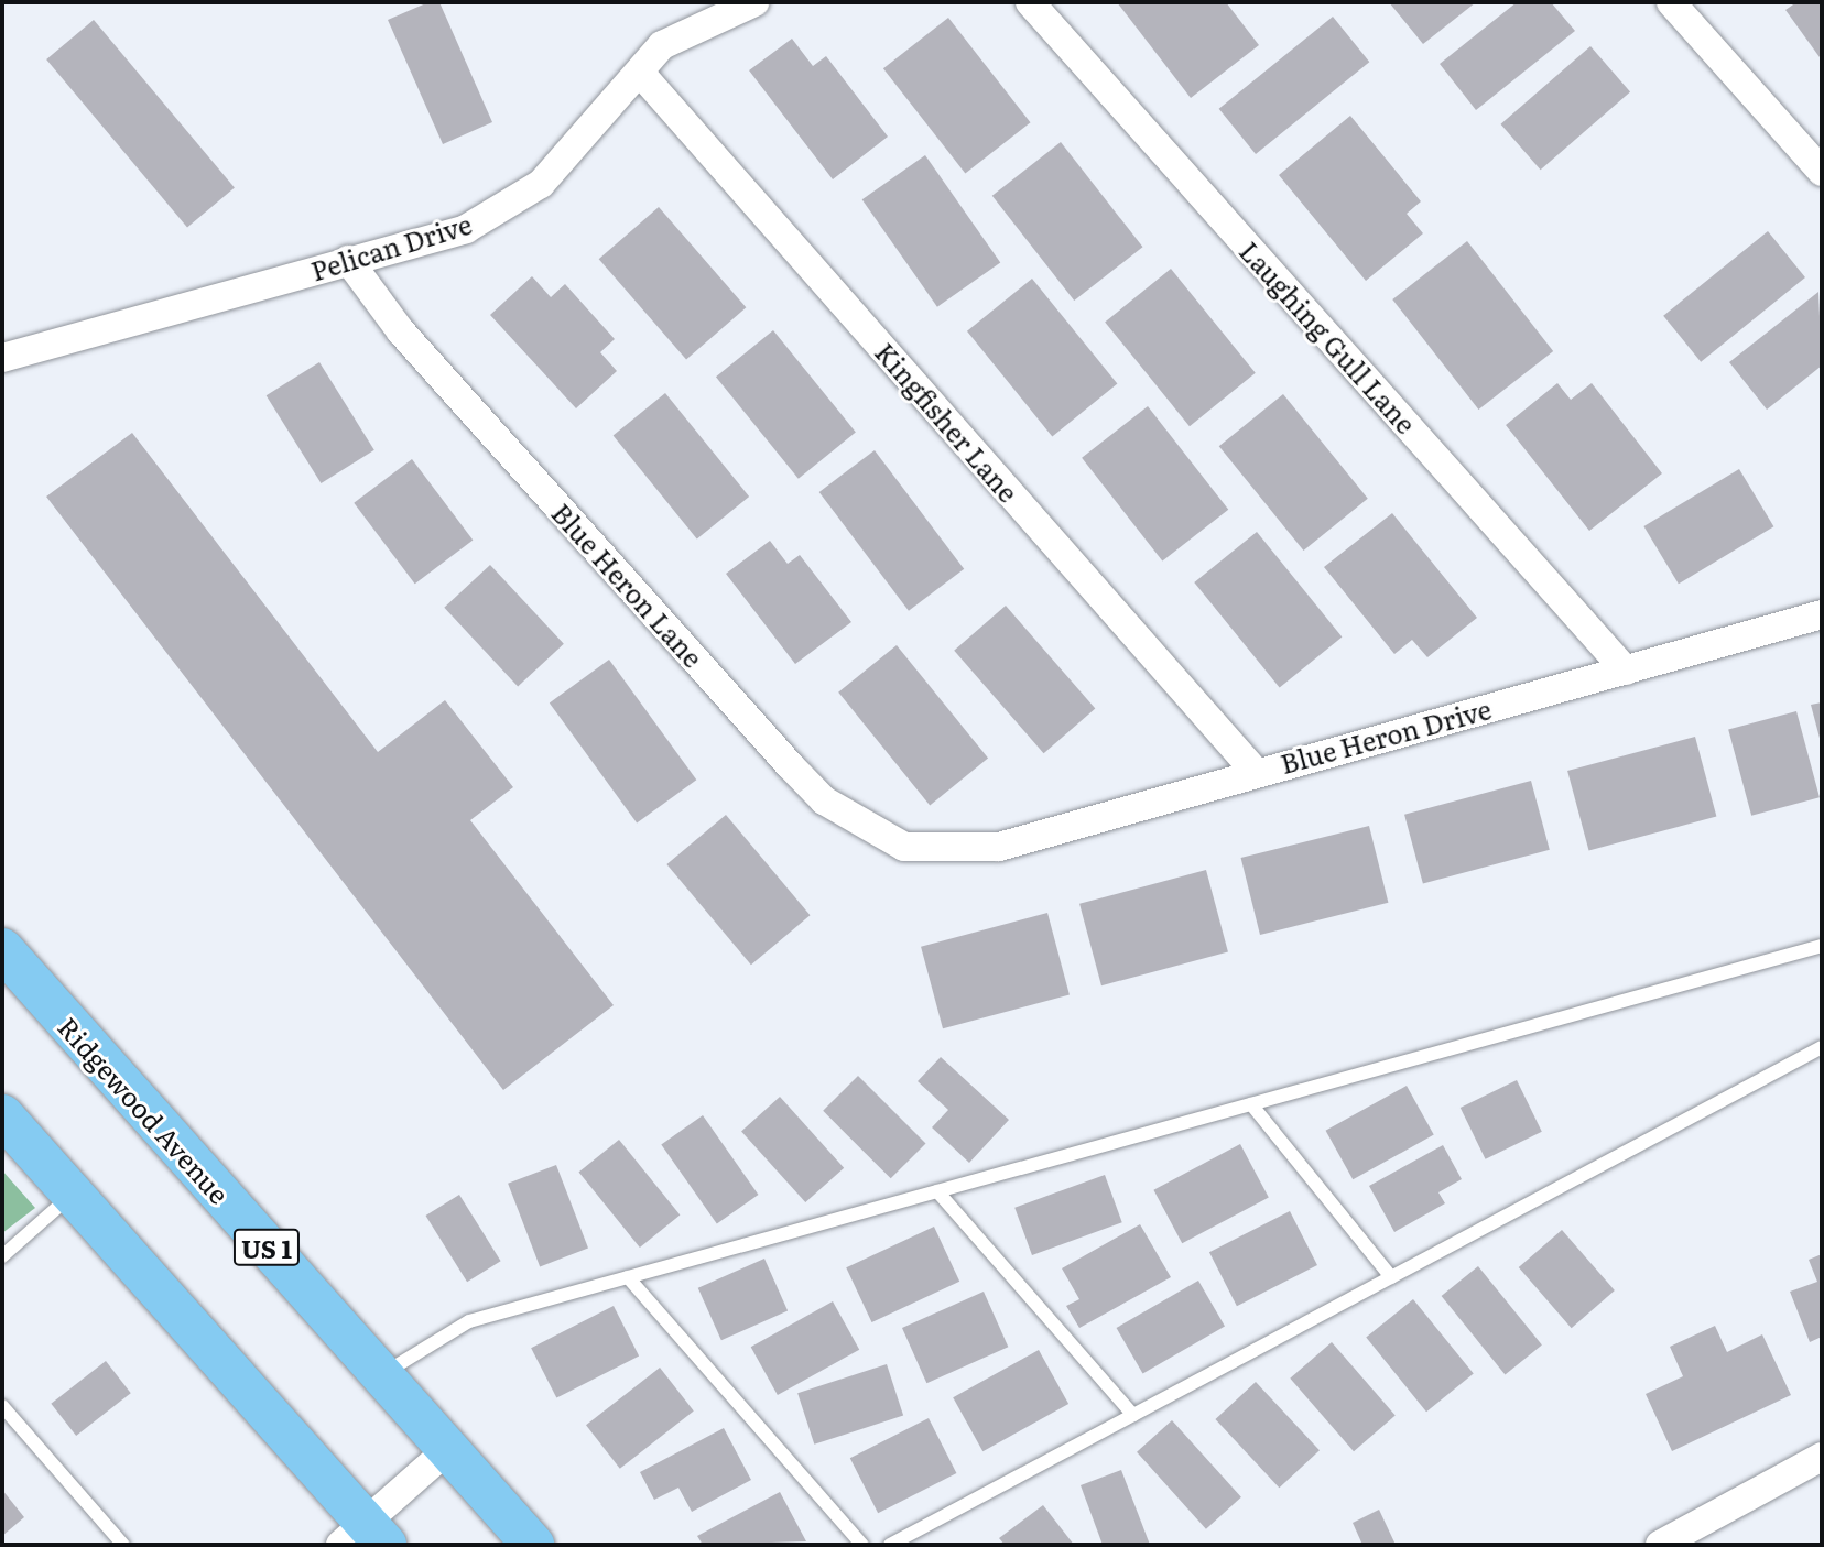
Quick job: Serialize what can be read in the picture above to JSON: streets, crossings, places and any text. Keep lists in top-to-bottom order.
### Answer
{
  "streets": {
    "main road": ["Ridgewood Avenue", "US 1"],
    "street": [
      "Pelican Drive",
      "Laughing Gull Lane",
      "Kingfisher Lane",
      "Blue Heron Lane",
      "Blue Heron Drive"
    ]
  },
  "crossings": [
    ["Pelican Drive", "Kingfisher Lane"],
    ["Pelican Drive", "Blue Heron Lane"],
    ["Laughing Gull Lane", "Blue Heron Drive"],
    ["Kingfisher Lane", "Blue Heron Drive"],
    ["Blue Heron Lane", "Blue Heron Drive"]
  ]
}
